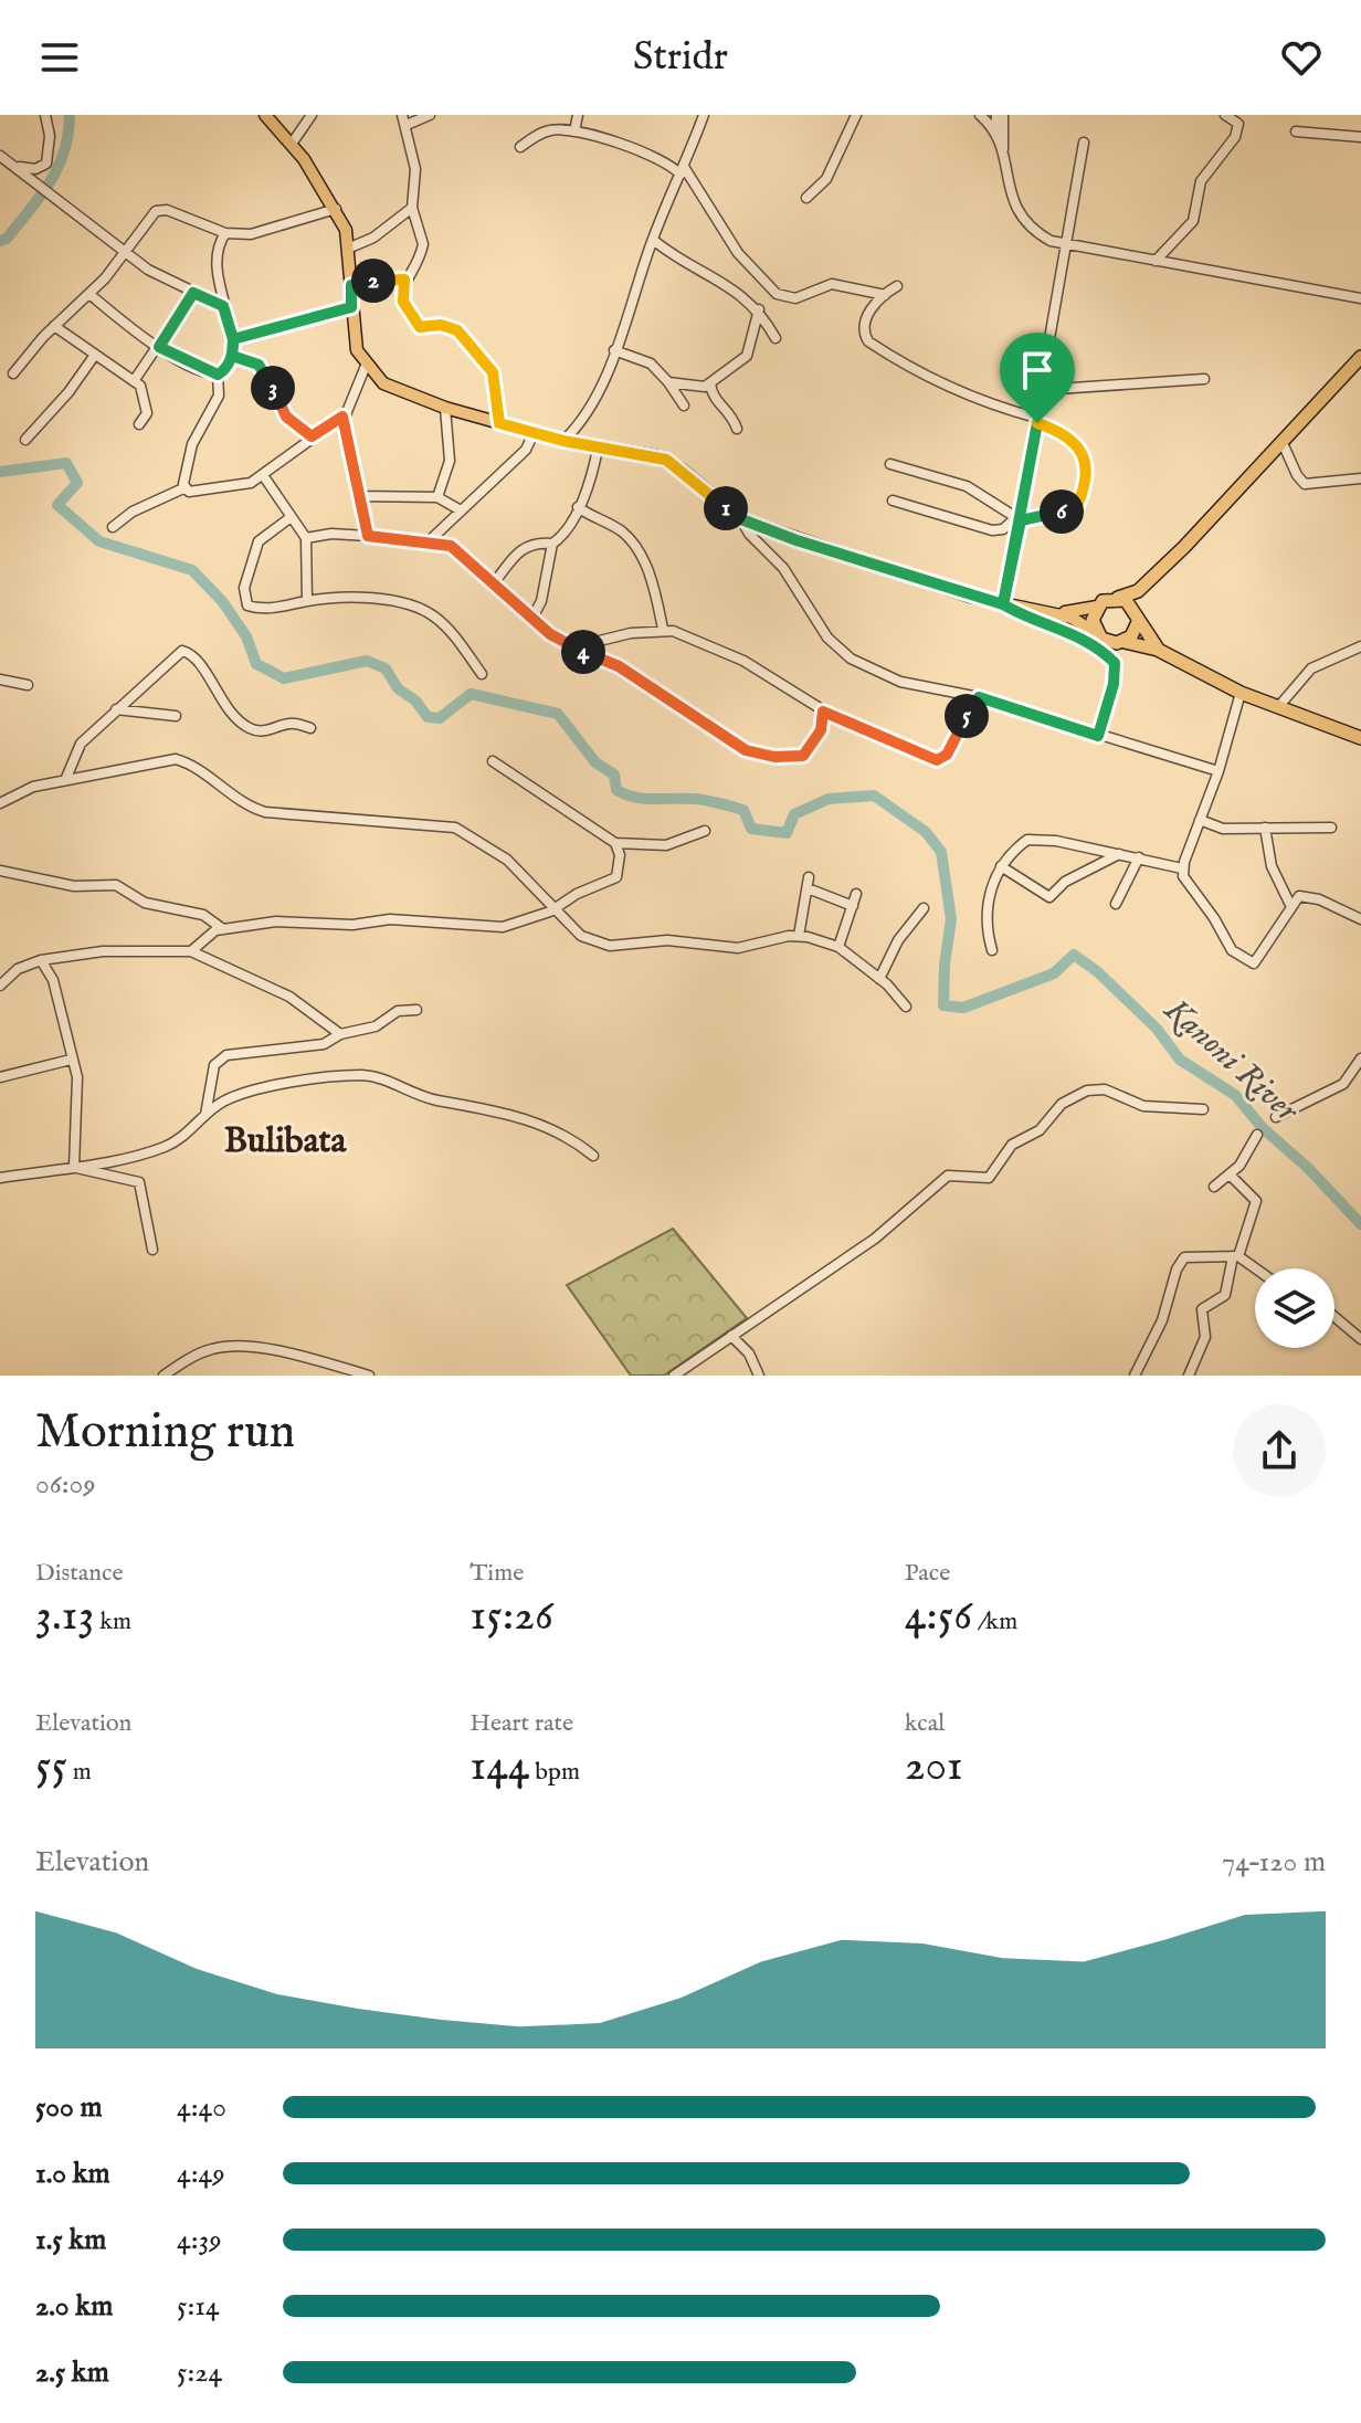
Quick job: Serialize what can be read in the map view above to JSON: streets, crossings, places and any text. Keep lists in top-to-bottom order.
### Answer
{
  "districts": ["Bulibata"],
  "water": ["Kanoni River"],
  "page": {
    "header": "Stridr",
    "pins": [
      "2",
      "3",
      "1",
      "6",
      "4",
      "5"
    ],
    "heading": ["Morning run", "06:09"],
    "stats": [
      ["Distance", "3.13 km"],
      ["Time", "15:26"],
      ["Pace", "4:56 /km"],
      ["Elevation", "55 m"],
      ["Heart rate", "144 bpm"],
      ["kcal", "201"]
    ],
    "chart": ["Elevation", "74–120 m"],
    "list": [
      {
        "name": "500 m",
        "note": "4:40"
      },
      {
        "name": "1.0 km",
        "note": "4:49"
      },
      {
        "name": "1.5 km",
        "note": "4:39"
      },
      {
        "name": "2.0 km",
        "note": "5:14"
      },
      {
        "name": "2.5 km",
        "note": "5:24"
      }
    ]
  }
}
